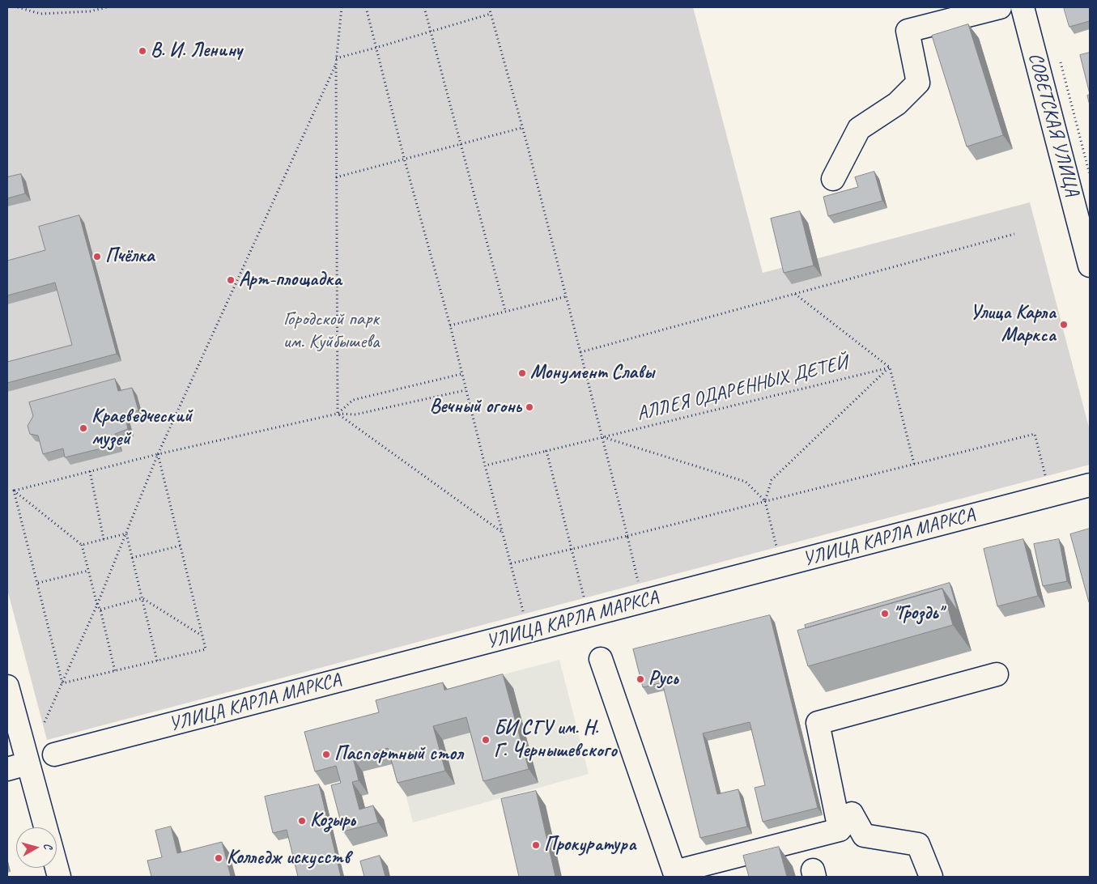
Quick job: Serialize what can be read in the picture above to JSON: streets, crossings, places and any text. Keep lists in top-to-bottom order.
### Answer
{
  "streets": {
    "street": ["СОВЕТСКАЯ УЛИЦА", "УЛИЦА КАРЛА МАРКСА"],
    "path": ["АЛЛЕЯ ОДАРЕННЫХ ДЕТЕЙ"]
  },
  "parks": ["Городской парк им. Куйбышева"],
  "places": [
    "В. И. Ленину",
    "Пчёлка",
    "Арт-площадка",
    "Улица Карла Маркса",
    "Монумент Славы",
    "Вечный огонь",
    "Краеведческий музей",
    "\"Гроздь\"",
    "Русь",
    "БИ СГУ им. Н. Г. Чернышевского",
    "Паспортный стол",
    "Козырь",
    "Прокуратура",
    "Колледж искусств"
  ],
  "north": "right"
}
